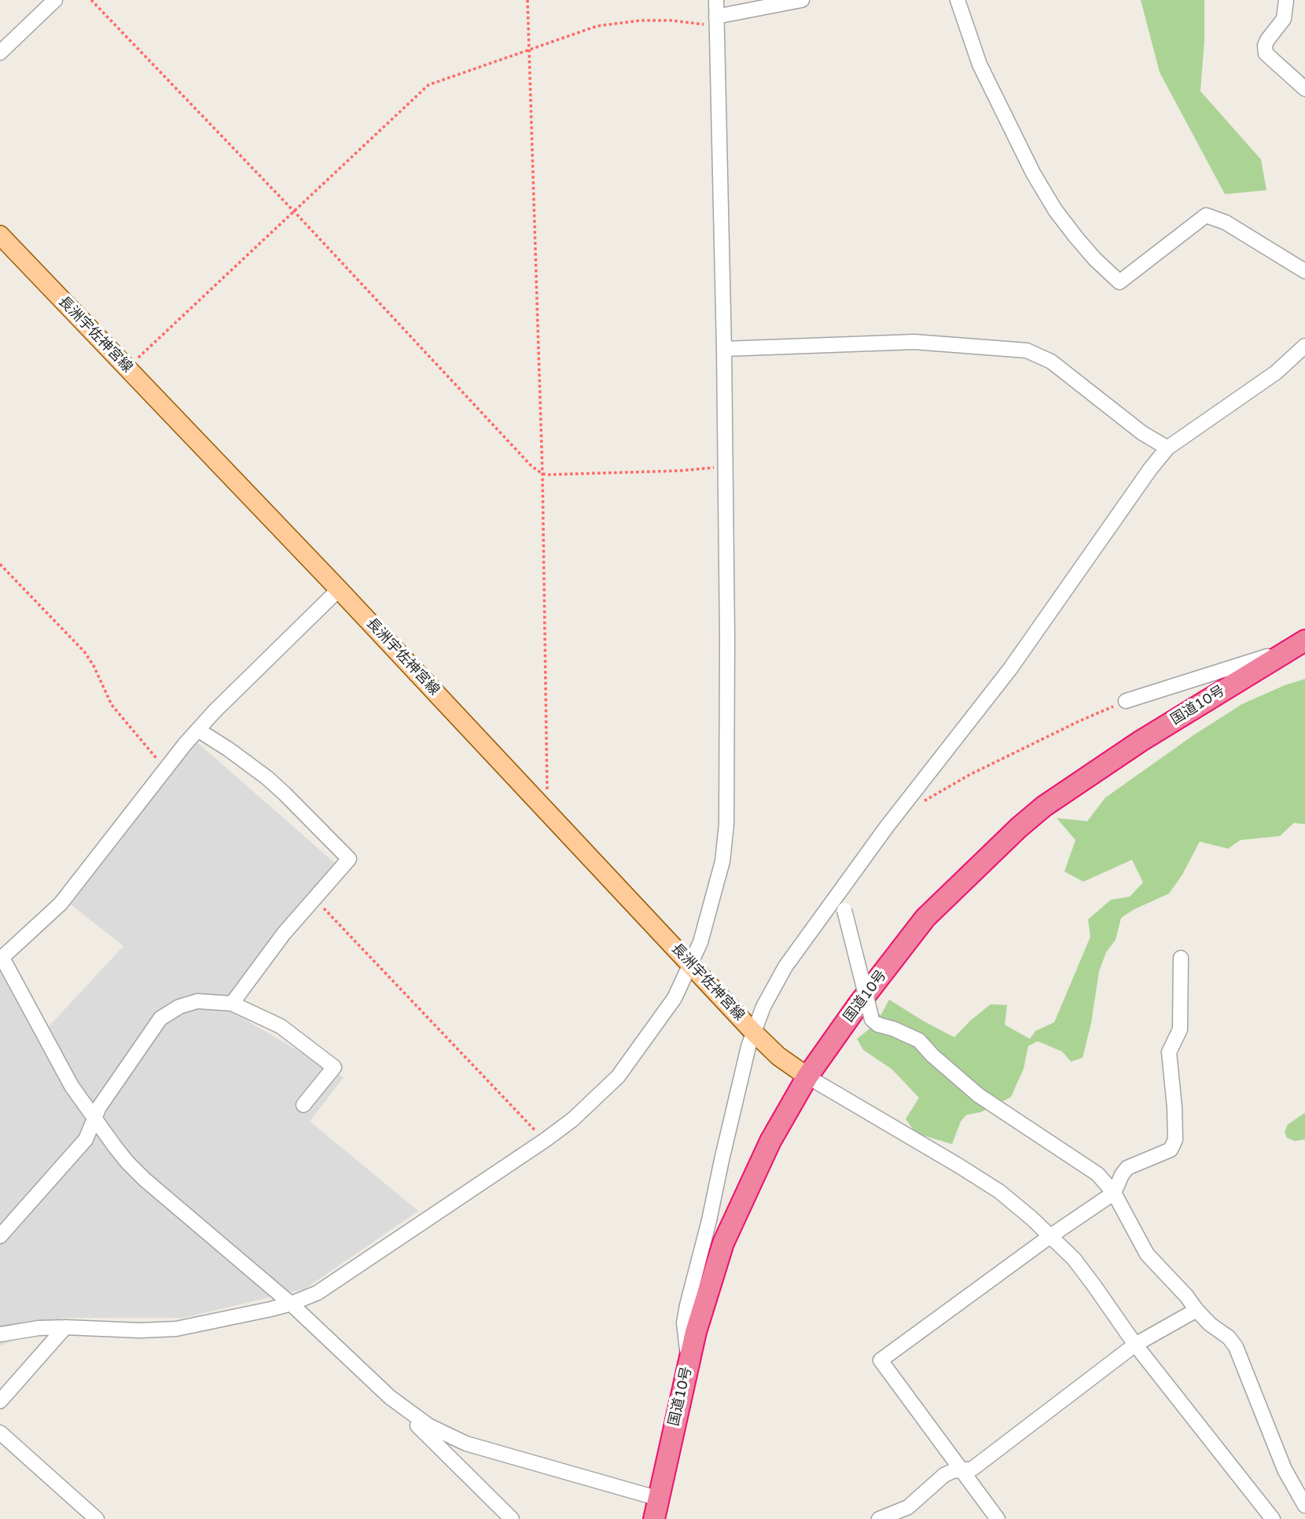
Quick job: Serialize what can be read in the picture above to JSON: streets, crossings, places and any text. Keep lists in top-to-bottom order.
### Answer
{
  "streets": {
    "highway": ["国道10号"],
    "main road": ["長洲宇佐神宮線"]
  },
  "crossings": [
    ["長洲宇佐神宮線", "国道10号"]
  ]
}
